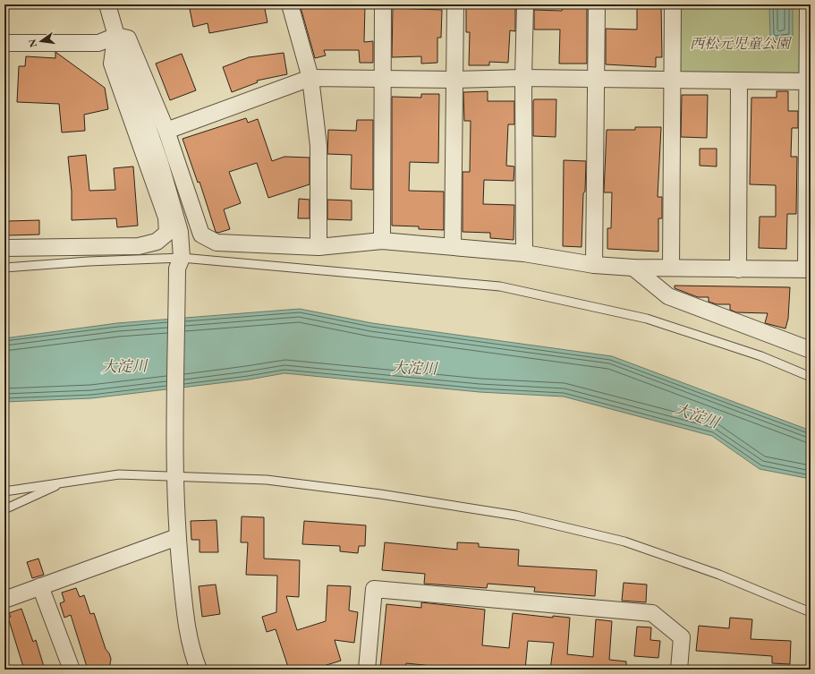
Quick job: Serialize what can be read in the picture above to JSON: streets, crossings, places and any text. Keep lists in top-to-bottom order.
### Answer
{
  "water": ["大淀川"],
  "parks": ["西松元児童公園"],
  "north": "left"
}
